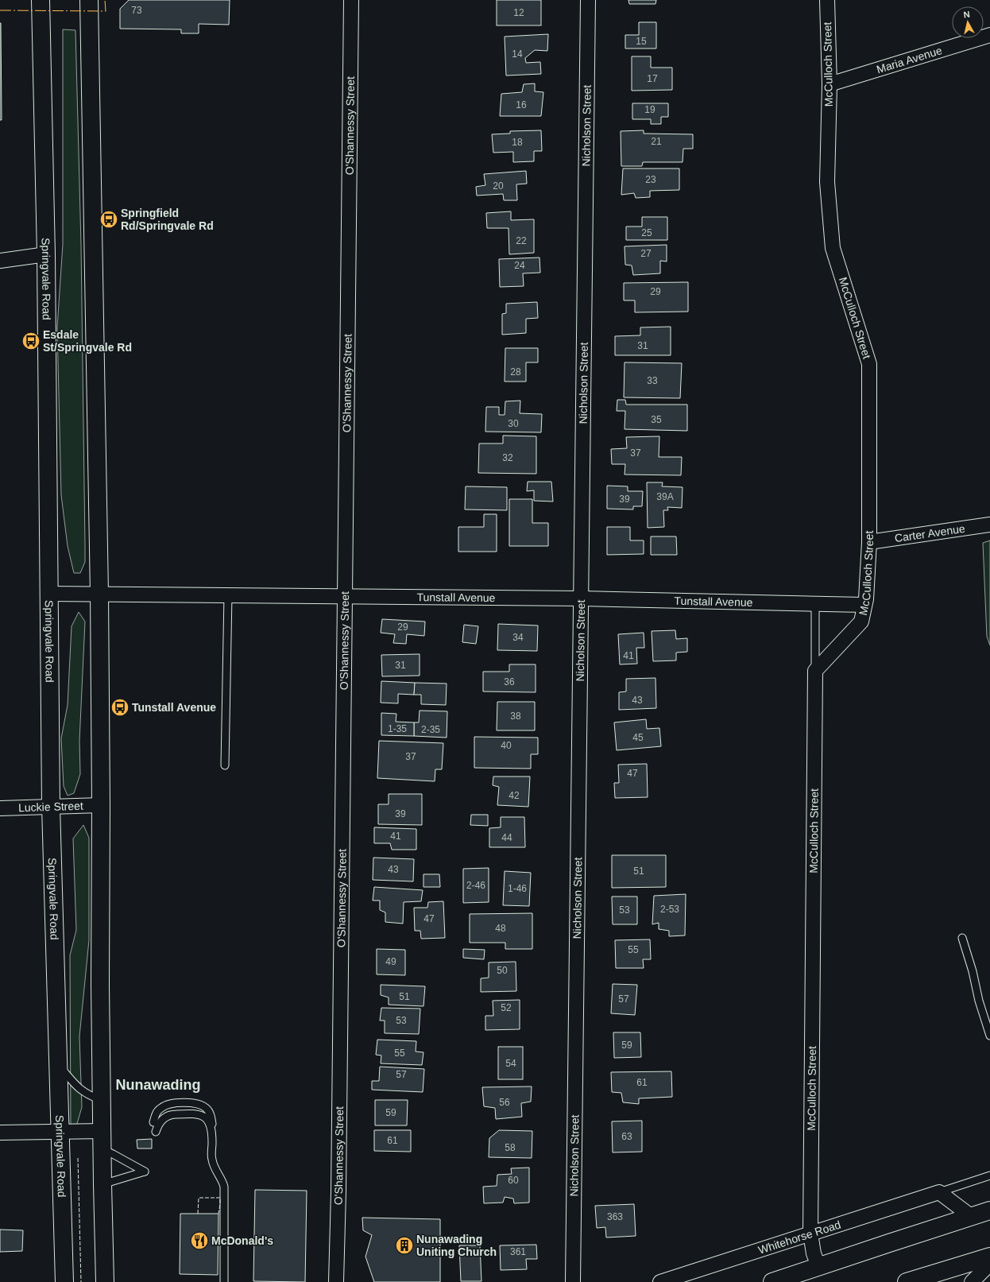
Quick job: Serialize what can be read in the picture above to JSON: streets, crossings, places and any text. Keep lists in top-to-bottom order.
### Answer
{
  "streets": {
    "highway": ["Springvale Road"],
    "street": [
      "Maria Avenue",
      "McCulloch Street",
      "O'Shannessy Street",
      "Nicholson Street",
      "Carter Avenue",
      "Tunstall Avenue",
      "Luckie Street",
      "Whitehorse Road"
    ]
  },
  "crossings": [
    ["Maria Avenue", "McCulloch Street"],
    ["McCulloch Street", "Carter Avenue"],
    ["McCulloch Street", "Tunstall Avenue"],
    ["McCulloch Street", "Whitehorse Road"],
    ["O'Shannessy Street", "Tunstall Avenue"],
    ["Nicholson Street", "Tunstall Avenue"],
    ["Springvale Road", "Tunstall Avenue"],
    ["Springvale Road", "Luckie Street"]
  ],
  "districts": ["Nunawading"],
  "places": {
    "bus stop": ["Springfield Rd/Springvale Rd", "Esdale St/Springvale Rd", "Tunstall Avenue"],
    "restaurant": ["McDonald's"],
    "building": ["Nunawading Uniting Church"]
  },
  "house_numbers": [
    "73",
    "12",
    "15",
    "14",
    "17",
    "16",
    "19",
    "21",
    "18",
    "23",
    "20",
    "25",
    "22",
    "27",
    "24",
    "29",
    "31",
    "28",
    "33",
    "35",
    "30",
    "37",
    "32",
    "39A",
    "39",
    "29",
    "34",
    "41",
    "31",
    "36",
    "43",
    "38",
    "1-35",
    "2-35",
    "45",
    "40",
    "37",
    "47",
    "42",
    "39",
    "41",
    "44",
    "43",
    "51",
    "2-46",
    "1-46",
    "2-53",
    "53",
    "47",
    "48",
    "55",
    "49",
    "50",
    "51",
    "57",
    "52",
    "53",
    "59",
    "55",
    "54",
    "57",
    "61",
    "56",
    "59",
    "63",
    "61",
    "58",
    "60",
    "363",
    "361"
  ],
  "north": "top"
}
